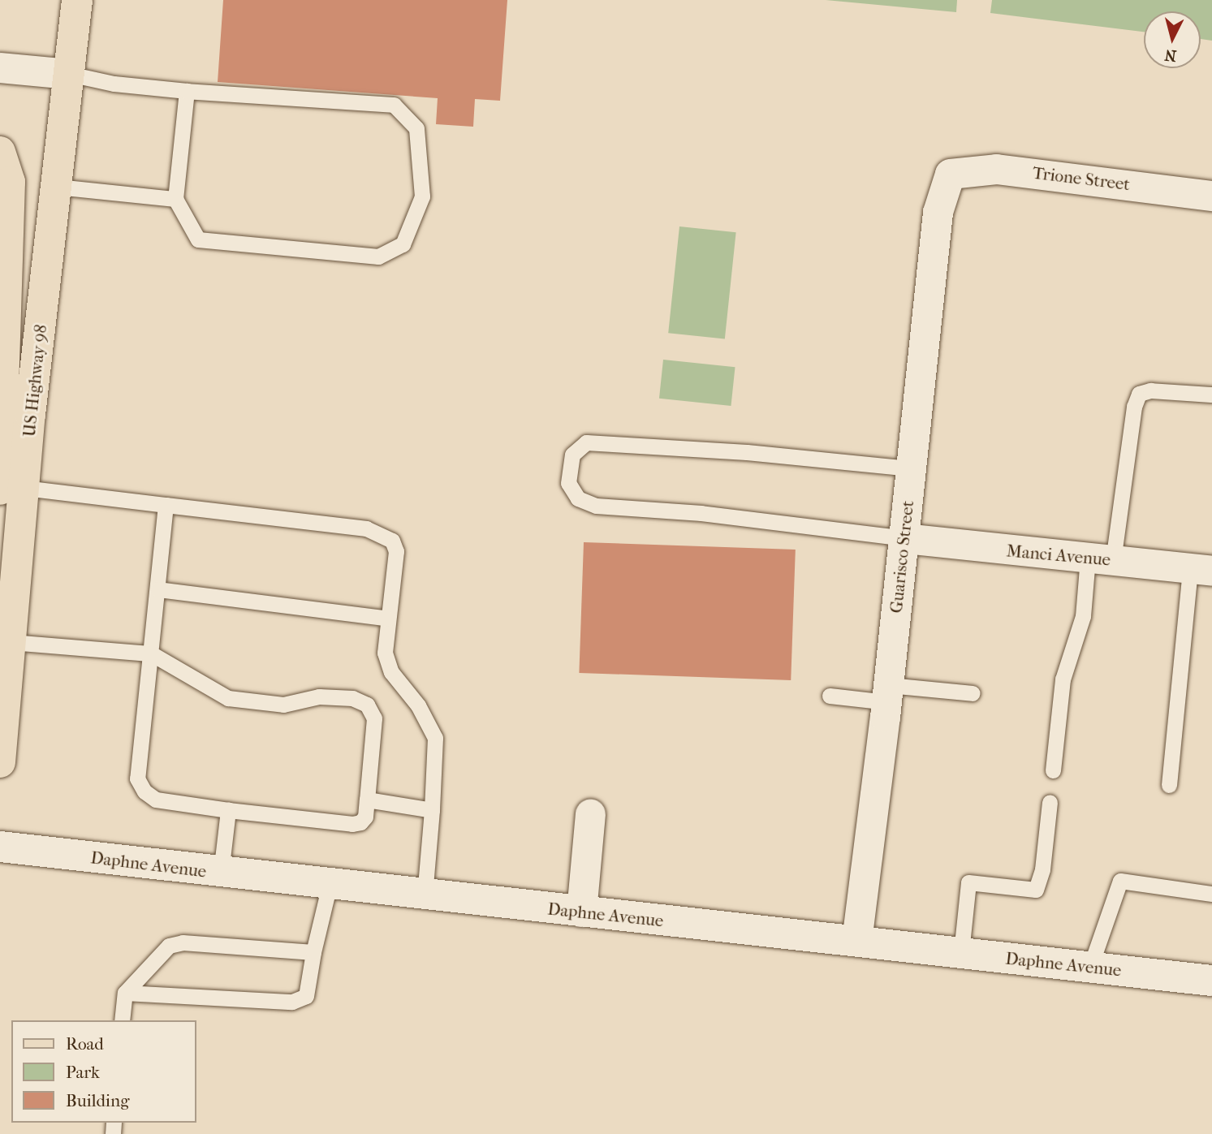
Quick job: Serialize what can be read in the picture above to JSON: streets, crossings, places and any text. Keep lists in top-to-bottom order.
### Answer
{
  "streets": {
    "main road": ["US Highway 98"],
    "street": [
      "Trione Street",
      "Manci Avenue",
      "Guarisco Street",
      "Daphne Avenue"
    ]
  },
  "crossings": [
    ["Trione Street", "Guarisco Street"],
    ["Manci Avenue", "Guarisco Street"],
    ["Guarisco Street", "Daphne Avenue"]
  ],
  "legend": ["Road", "Park", "Building"],
  "north": "bottom"
}
